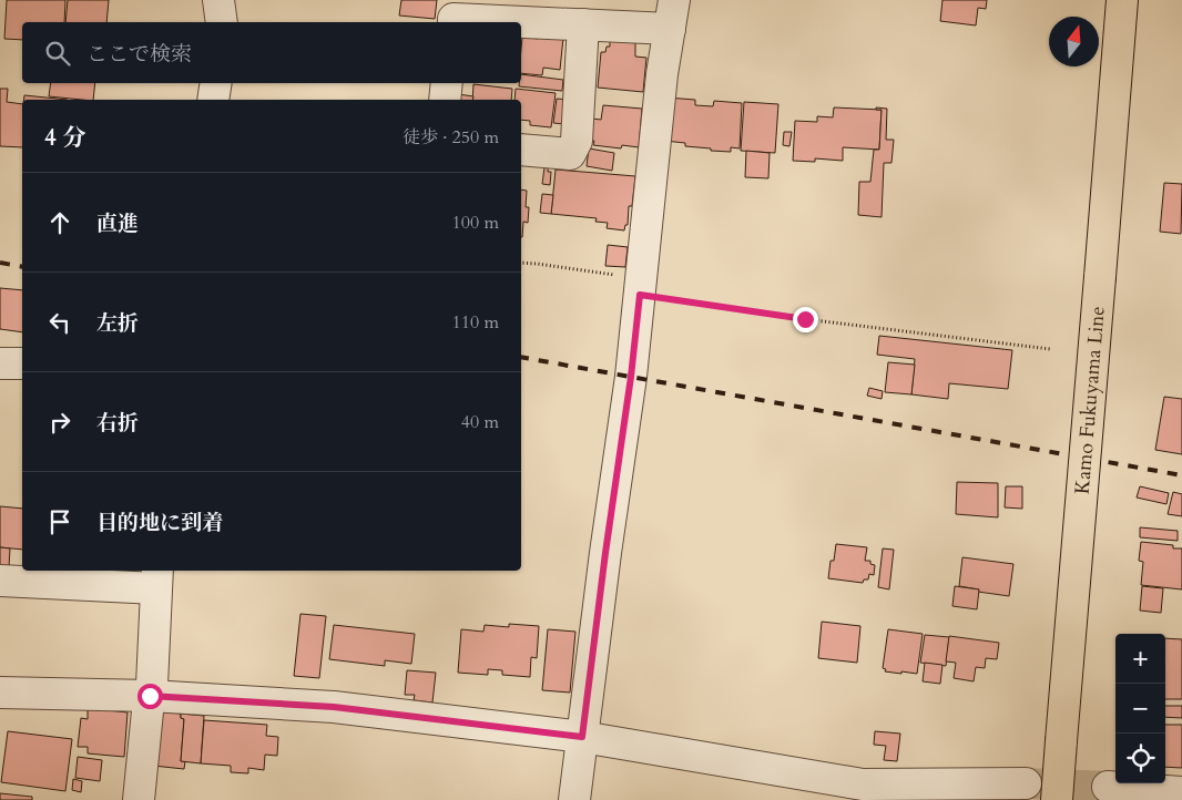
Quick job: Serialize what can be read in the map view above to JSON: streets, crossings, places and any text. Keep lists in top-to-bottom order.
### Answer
{
  "streets": {
    "main road": ["Kamo Fukuyama Line"]
  },
  "north": "top",
  "page": {
    "search": "ここで検索",
    "heading": ["4 分", "徒歩 · 250 m"],
    "list": [
      ["直進", "100 m"],
      ["左折", "110 m"],
      ["右折", "40 m"],
      "目的地に到着"
    ],
    "map_buttons": ["+", "−"]
  }
}
